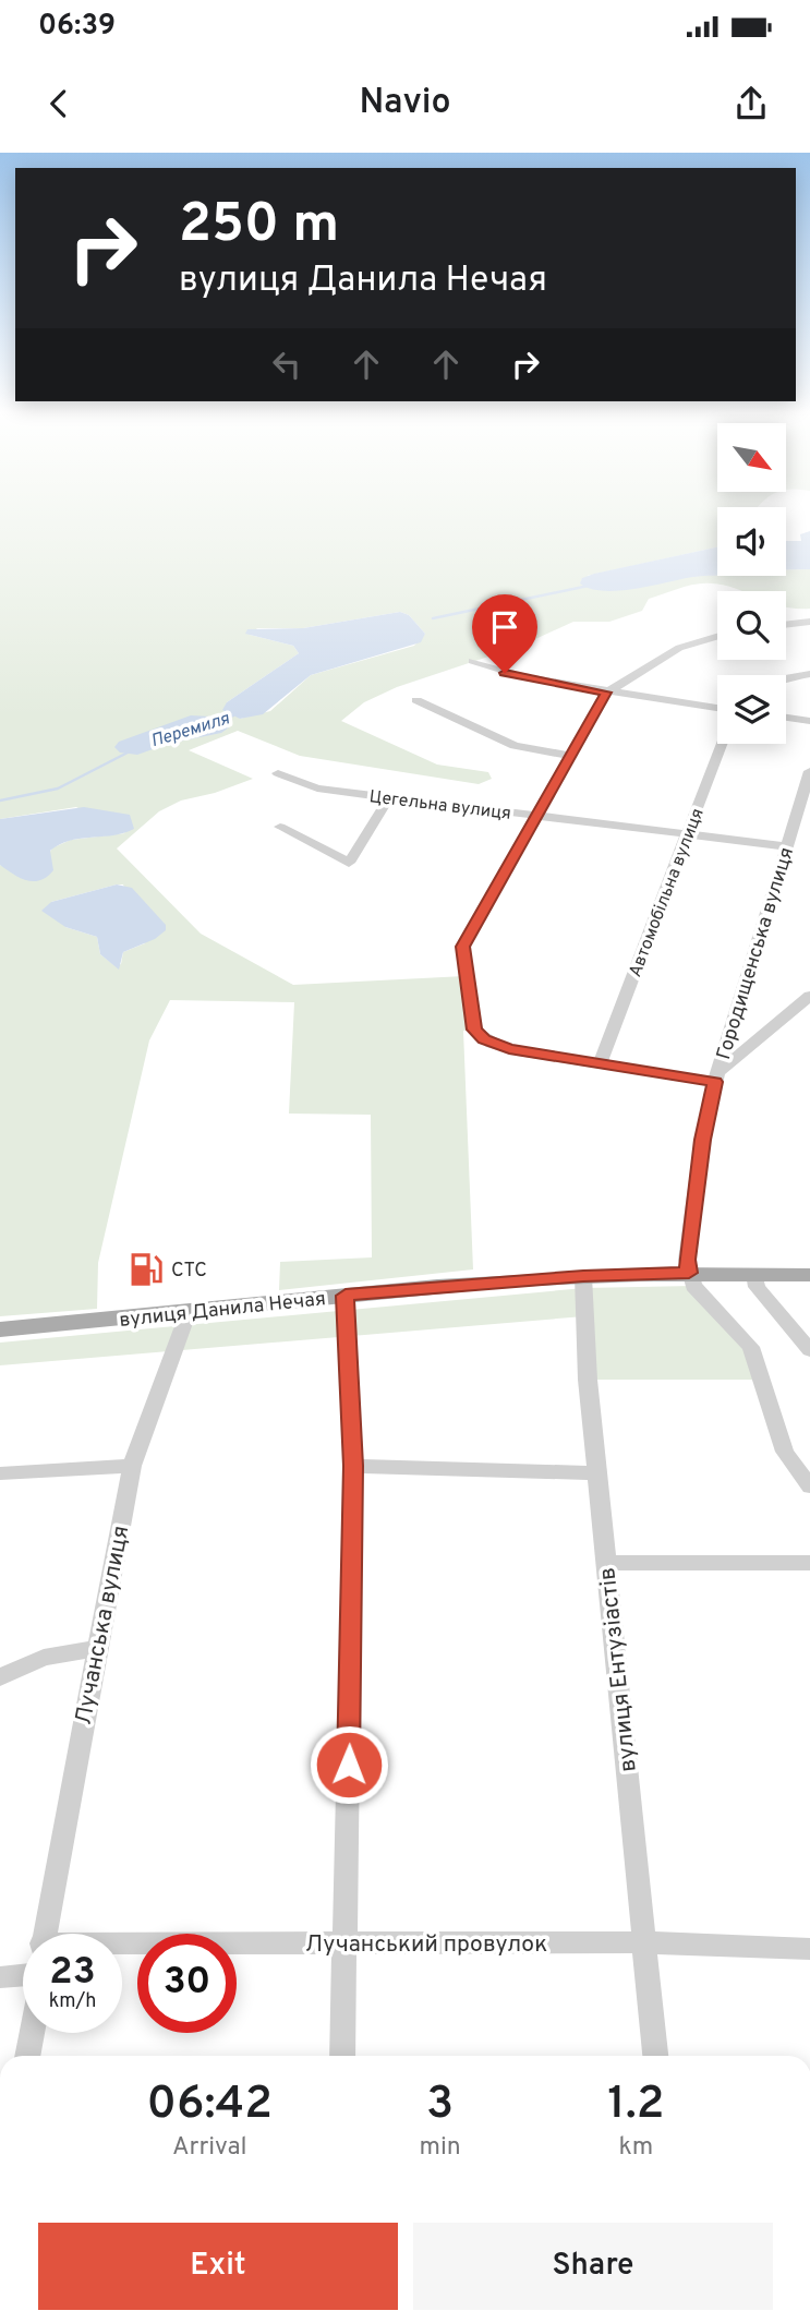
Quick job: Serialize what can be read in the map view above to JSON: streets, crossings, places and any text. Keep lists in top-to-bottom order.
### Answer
{
  "streets": {
    "main road": ["вулиця Данила Нечая"],
    "street": [
      "Цегельна вулиця",
      "Автомобільна вулиця",
      "Городищенська вулиця",
      "Лучанська вулиця",
      "вулиця Ентузіастів",
      "Лучанський провулок"
    ]
  },
  "crossings": [
    ["Цегельна вулиця", "Автомобільна вулиця"],
    ["Цегельна вулиця", "Городищенська вулиця"],
    ["Городищенська вулиця", "вулиця Данила Нечая"],
    ["вулиця Данила Нечая", "Лучанська вулиця"],
    ["вулиця Данила Нечая", "вулиця Ентузіастів"],
    ["вулиця Ентузіастів", "Лучанський провулок"]
  ],
  "water": ["Перемиля"],
  "places": {
    "fuel station": ["СТС"]
  },
  "north": "bottom right",
  "page": {
    "status": "06:39",
    "header": "Navio",
    "turn": ["250 m", "вулиця Данила Нечая"],
    "speed": "23 km/h",
    "limit": "30",
    "eta": [
      "06:42",
      "Arrival",
      "3",
      "min",
      "1.2",
      "km"
    ],
    "buttons": ["Exit", "Share"]
  }
}
